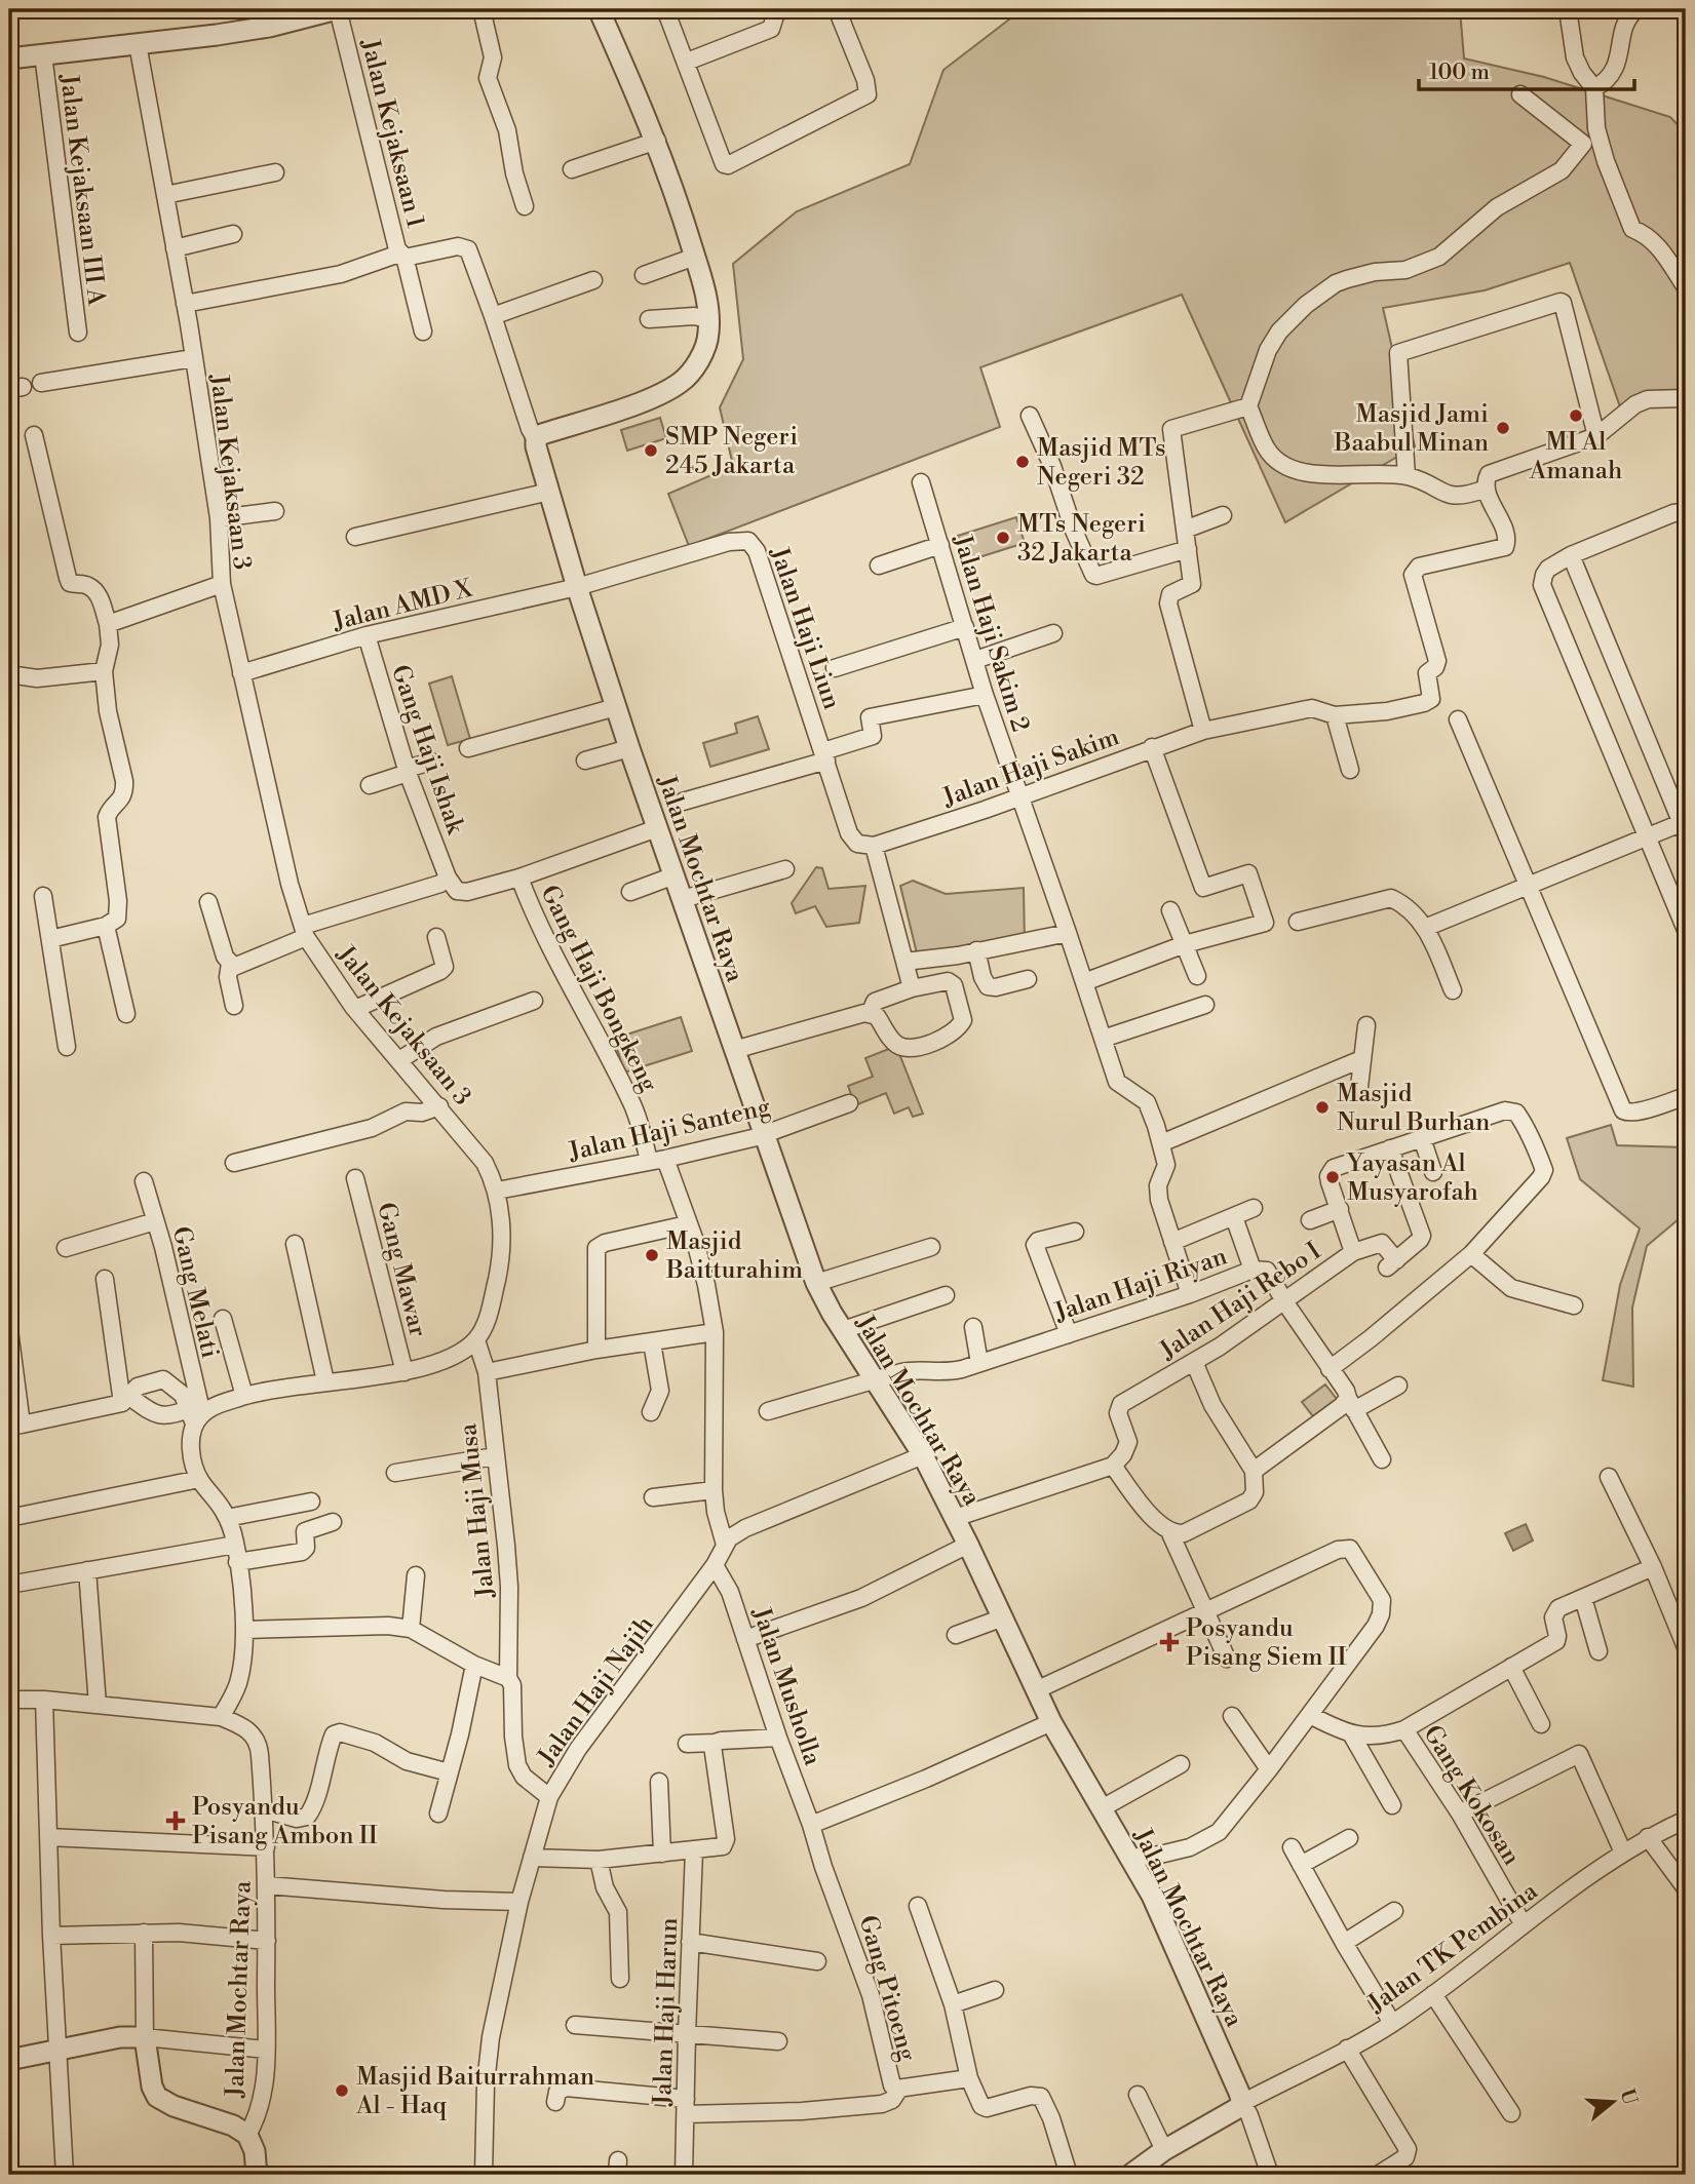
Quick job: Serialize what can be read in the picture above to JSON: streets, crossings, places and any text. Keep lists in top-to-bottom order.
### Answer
{
  "streets": {
    "street": [
      "Jalan Kejaksaan 1",
      "Jalan Kejaksaan III A",
      "Jalan Kejaksaan 3",
      "Jalan AMD X",
      "Jalan Haji Liun",
      "Jalan Haji Sakim 2",
      "Gang Haji Ishak",
      "Jalan Haji Sakim",
      "Jalan Mochtar Raya",
      "Gang Haji Bongkeng",
      "Jalan Haji Santeng",
      "Gang Mawar",
      "Jalan Haji Riyan",
      "Gang Melati",
      "Jalan Haji Rebo I",
      "Jalan Haji Musa",
      "Jalan Musholla",
      "Jalan Haji Najih",
      "Gang Kokosan",
      "Jalan TK Pembina",
      "Gang Pitoeng",
      "Jalan Haji Harun"
    ]
  },
  "crossings": [
    ["Jalan Kejaksaan 1", "Jalan Mochtar Raya"],
    ["Jalan Kejaksaan 3", "Jalan AMD X"],
    ["Jalan Kejaksaan 3", "Jalan Haji Santeng"],
    ["Jalan Kejaksaan 3", "Jalan Haji Musa"],
    ["Jalan AMD X", "Jalan Haji Liun"],
    ["Jalan AMD X", "Gang Haji Ishak"],
    ["Jalan AMD X", "Jalan Mochtar Raya"],
    ["Jalan Haji Liun", "Jalan Haji Sakim"],
    ["Jalan Haji Liun", "Jalan Mochtar Raya"],
    ["Jalan Haji Sakim 2", "Jalan Haji Sakim"],
    ["Jalan Haji Sakim 2", "Jalan Haji Riyan"],
    ["Jalan Mochtar Raya", "Jalan Haji Santeng"],
    ["Jalan Mochtar Raya", "Jalan Haji Riyan"],
    ["Jalan Mochtar Raya", "Jalan Haji Najih"],
    ["Jalan Mochtar Raya", "Jalan TK Pembina"],
    ["Gang Haji Bongkeng", "Jalan Haji Santeng"],
    ["Gang Haji Bongkeng", "Jalan Haji Najih"],
    ["Jalan Haji Riyan", "Jalan Haji Rebo I"],
    ["Jalan Haji Musa", "Jalan Haji Najih"],
    ["Jalan Musholla", "Jalan Haji Najih"],
    ["Jalan Musholla", "Gang Pitoeng"],
    ["Gang Kokosan", "Jalan TK Pembina"]
  ],
  "places": {
    "other": [
      "MI Al Amanah",
      "Masjid Jami Baabul Minan",
      "SMP Negeri 245 Jakarta",
      "Masjid MTs Negeri 32",
      "MTs Negeri 32 Jakarta",
      "Masjid Nurul Burhan",
      "Yayasan Al Musyarofah",
      "Masjid Baitturahim",
      "Masjid Baiturrahman Al - Haq"
    ],
    "health": ["Posyandu Pisang Siem II", "Posyandu Pisang Ambon II"]
  },
  "scale_bar": "100 m",
  "north": "right"
}
